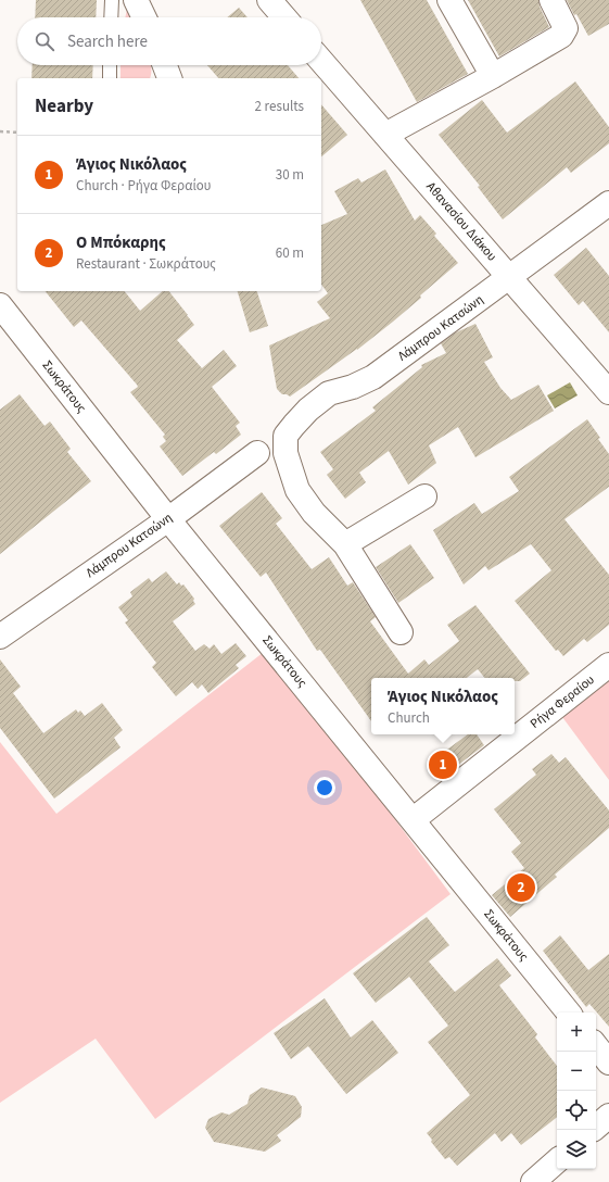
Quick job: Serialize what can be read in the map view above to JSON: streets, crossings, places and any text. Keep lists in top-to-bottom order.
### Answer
{
  "streets": {
    "street": [
      "Αθανασίου Διάκου",
      "Λάμπρου Κατσώνη",
      "Σωκράτους",
      "Ρήγα Φεραίου"
    ]
  },
  "crossings": [
    ["Αθανασίου Διάκου", "Λάμπρου Κατσώνη"],
    ["Λάμπρου Κατσώνη", "Σωκράτους"],
    ["Σωκράτους", "Ρήγα Φεραίου"]
  ],
  "page": {
    "search": "Search here",
    "heading": ["Nearby", "2 results"],
    "list": [
      {
        "mark": "1",
        "name": "Άγιος Νικόλαος",
        "note": "Church · Ρήγα Φεραίου",
        "value": "30 m"
      },
      {
        "mark": "2",
        "name": "Ο Μπόκαρης",
        "note": "Restaurant · Σωκράτους",
        "value": "60 m"
      }
    ],
    "popup": ["Άγιος Νικόλαος", "Church"],
    "pins": ["1", "2"],
    "map_buttons": ["+", "−"]
  }
}
